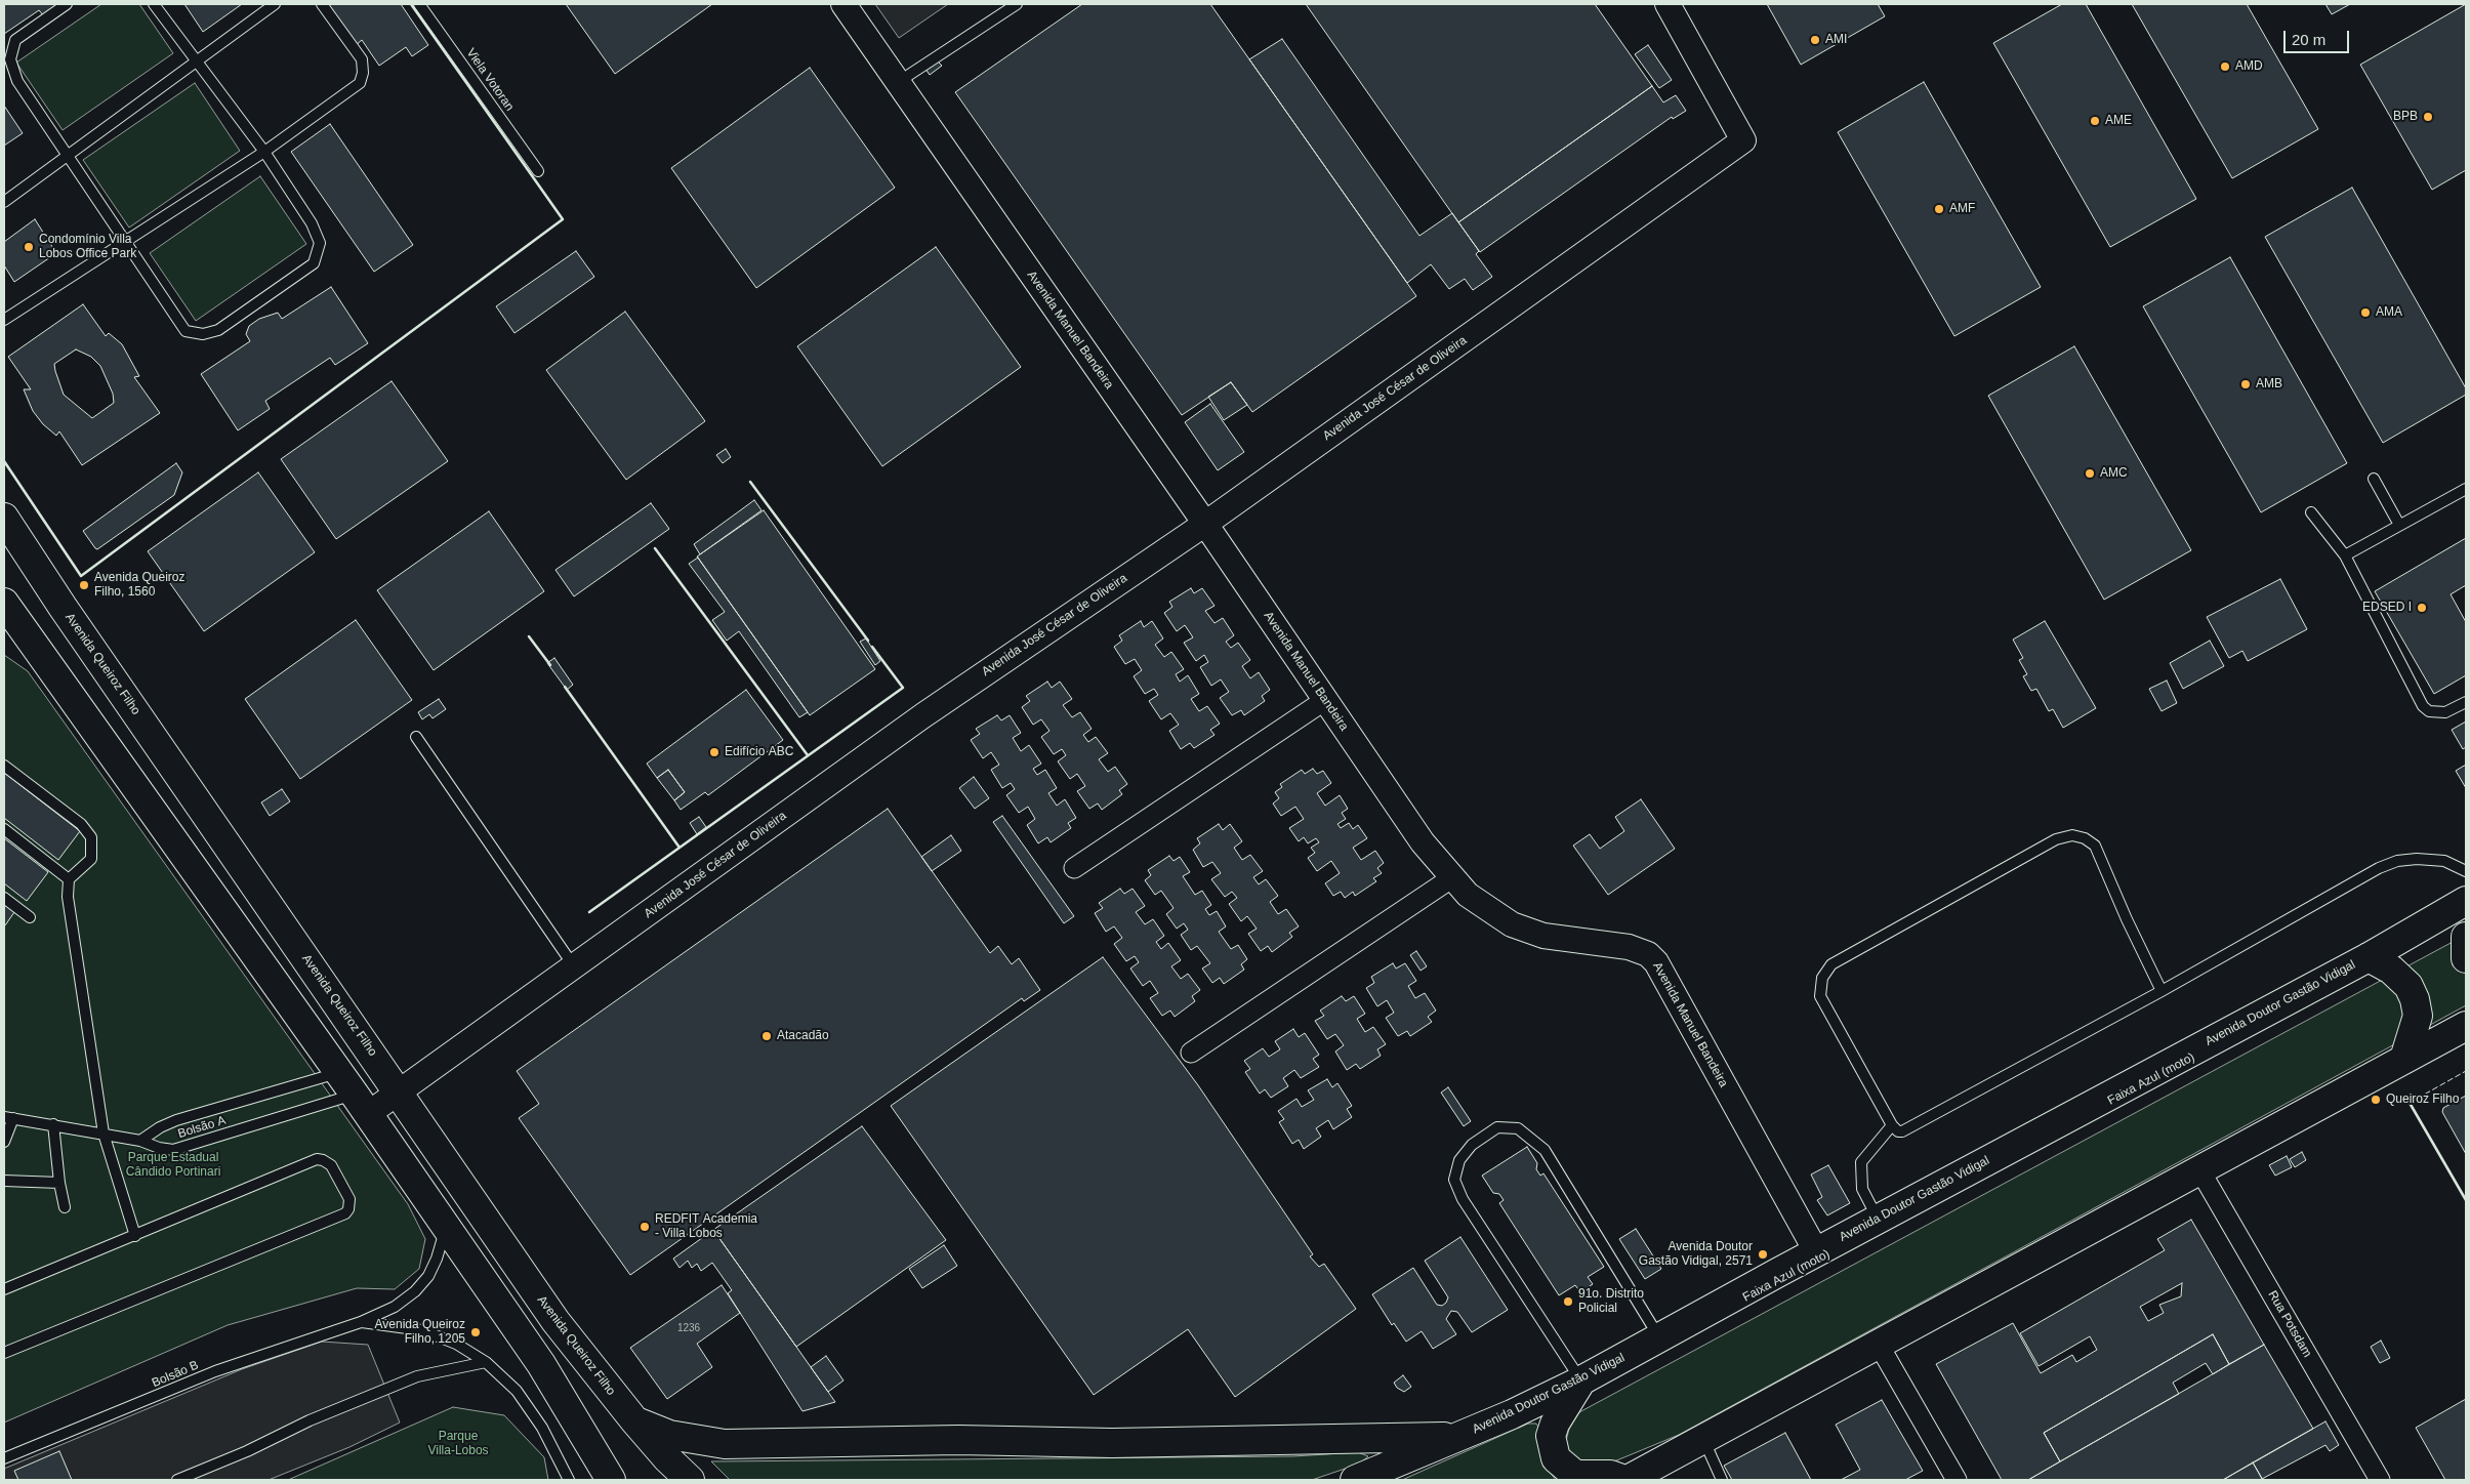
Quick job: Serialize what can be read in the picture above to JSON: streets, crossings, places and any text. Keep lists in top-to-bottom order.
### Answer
{
  "streets": {
    "highway": ["Avenida Queiroz Filho", "Avenida Doutor Gastão Vidigal"],
    "street": [
      "Avenida Manuel Bandeira",
      "Avenida José César de Oliveira",
      "Faixa Azul (moto)",
      "Rua Potsdam"
    ],
    "lane": ["Viela Votoran", "Bolsão A", "Bolsão B"]
  },
  "crossings": [
    ["Avenida Manuel Bandeira", "Avenida José César de Oliveira"],
    ["Avenida Manuel Bandeira", "Avenida Doutor Gastão Vidigal"],
    ["Avenida José César de Oliveira", "Avenida Queiroz Filho"],
    ["Avenida José César de Oliveira", "Bolsão A"],
    ["Avenida Doutor Gastão Vidigal", "Faixa Azul (moto)"]
  ],
  "parks": ["Parque Estadual Cândido Portinari", "Parque Villa-Lobos"],
  "places": [
    "AMI",
    "AMD",
    "BPB",
    "AME",
    "AMF",
    "Condomínio Villa Lobos Office Park",
    "AMA",
    "AMB",
    "AMC",
    "Avenida Queiroz Filho, 1560",
    "EDSED I",
    "Edifício ABC",
    "Atacadão",
    "Queiroz Filho",
    "REDFIT Academia - Villa Lobos",
    "Avenida Doutor Gastão Vidigal, 2571",
    "91o. Distrito Policial",
    "Avenida Queiroz Filho, 1205"
  ],
  "house_numbers": ["1236"],
  "scale_bar": "20 m"
}
